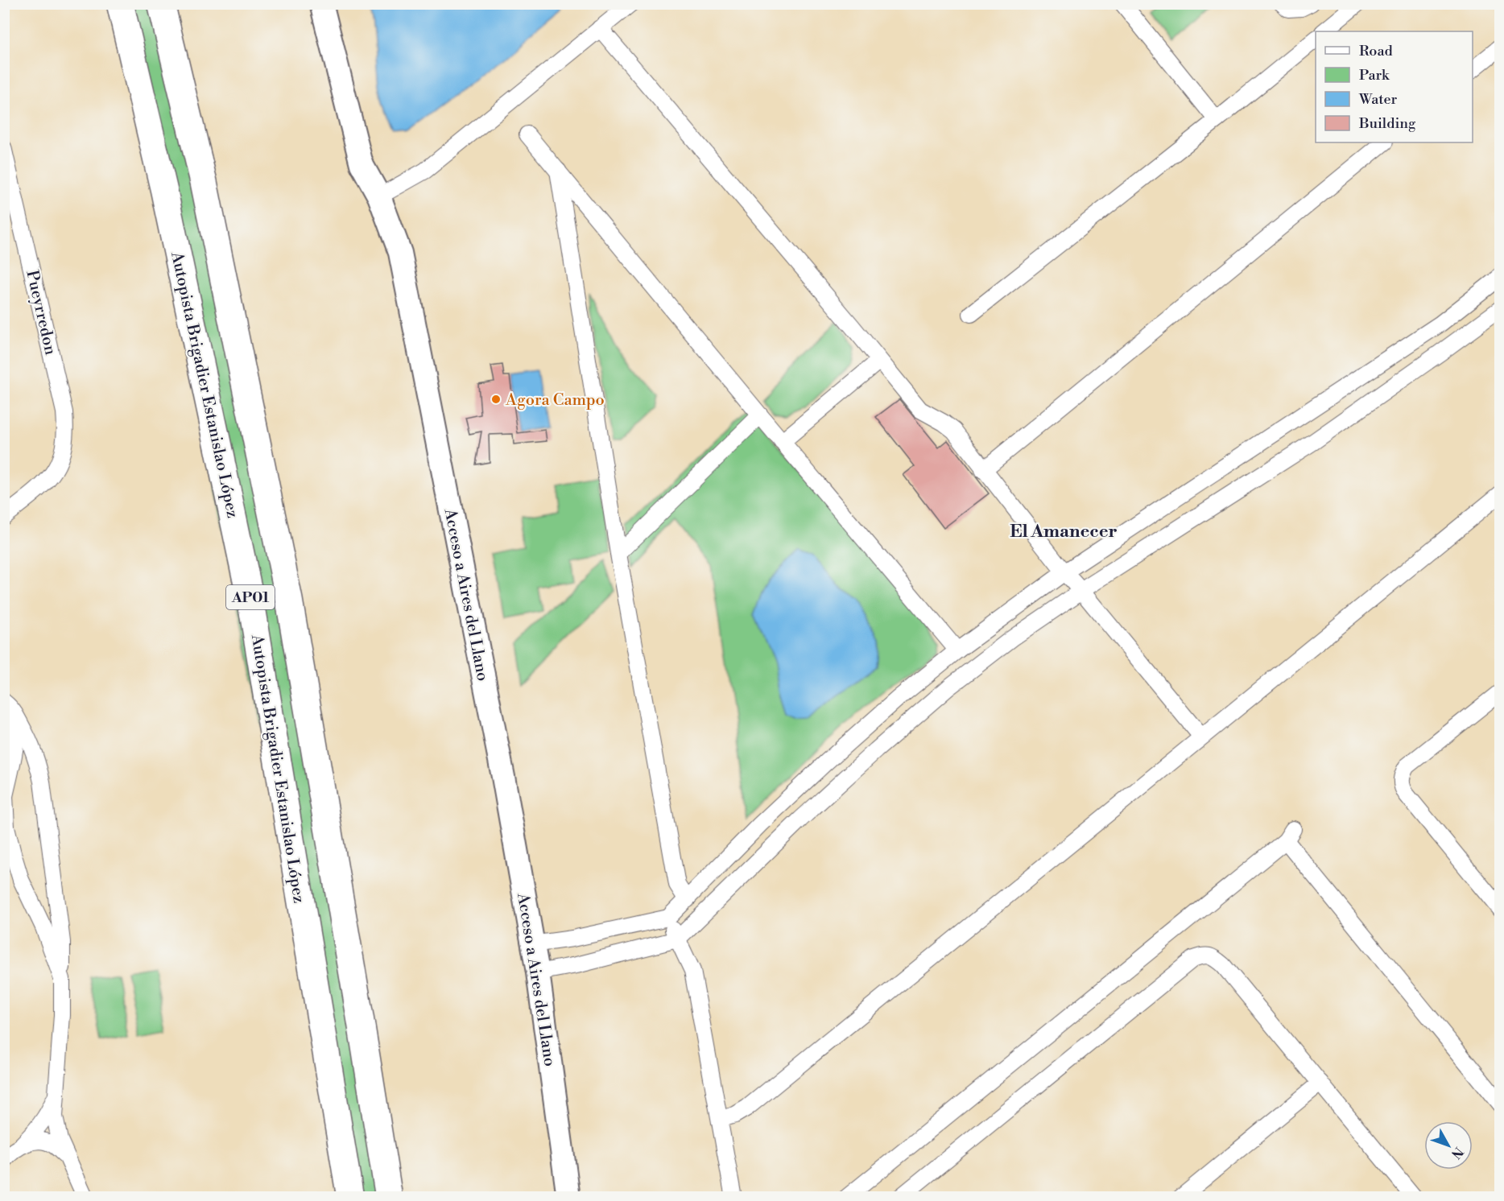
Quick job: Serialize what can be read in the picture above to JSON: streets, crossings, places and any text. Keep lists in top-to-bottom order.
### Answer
{
  "streets": {
    "highway": ["Autopista Brigadier Estanislao López", "AP01"],
    "street": ["Pueyrredon", "Acceso a Aires del Llano"]
  },
  "districts": ["El Amanecer"],
  "places": ["Agora Campo"],
  "legend": [
    "Road",
    "Park",
    "Water",
    "Building"
  ],
  "north": "bottom right"
}
